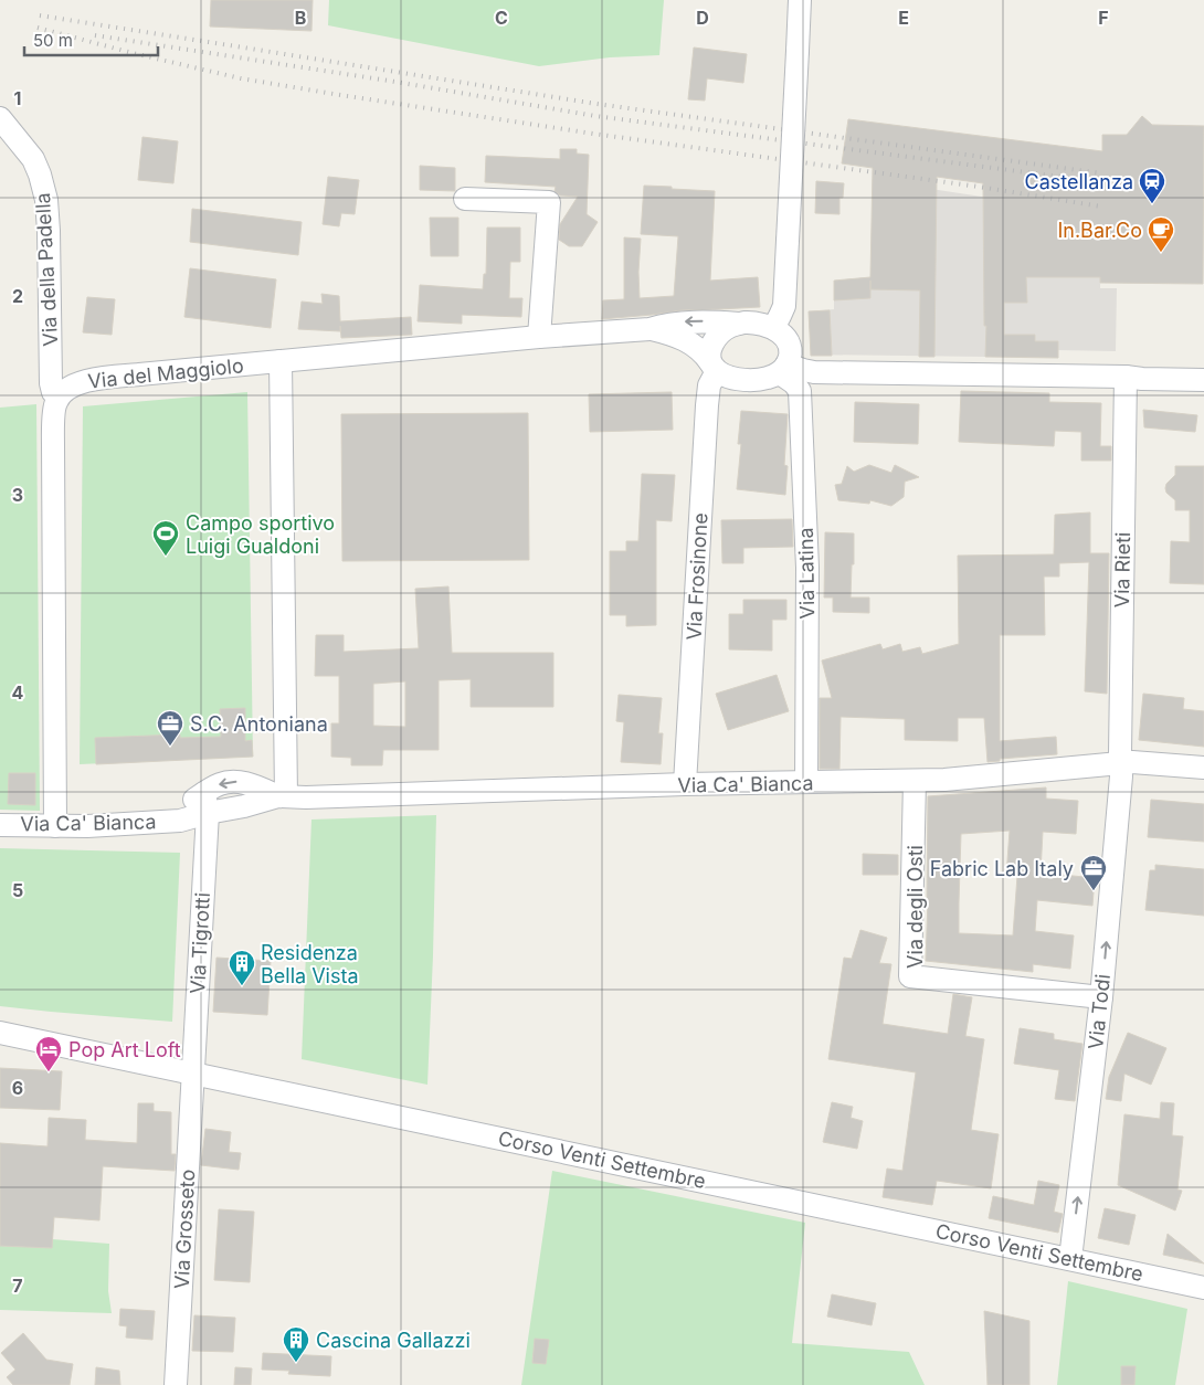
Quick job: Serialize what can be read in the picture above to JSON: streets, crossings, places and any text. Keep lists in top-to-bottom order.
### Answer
{
  "streets": {
    "street": [
      "Via della Padella",
      "Via del Maggiolo",
      "Via Rieti",
      "Via Latina",
      "Via Frosinone",
      "Via Ca' Bianca",
      "Via degli Osti",
      "Via Tigrotti",
      "Via Todi",
      "Corso Venti Settembre",
      "Via Grosseto"
    ]
  },
  "crossings": [
    ["Via della Padella", "Via del Maggiolo"],
    ["Via del Maggiolo", "Via Latina"],
    ["Via del Maggiolo", "Via Frosinone"],
    ["Via Rieti", "Via Ca' Bianca"],
    ["Via Rieti", "Via Todi"],
    ["Via Latina", "Via Frosinone"],
    ["Via Latina", "Via Ca' Bianca"],
    ["Via Frosinone", "Via Ca' Bianca"],
    ["Via Ca' Bianca", "Via degli Osti"],
    ["Via Ca' Bianca", "Via Tigrotti"],
    ["Via Ca' Bianca", "Via Todi"],
    ["Via degli Osti", "Via Todi"],
    ["Via Tigrotti", "Corso Venti Settembre"],
    ["Via Tigrotti", "Via Grosseto"],
    ["Via Todi", "Corso Venti Settembre"],
    ["Corso Venti Settembre", "Via Grosseto"]
  ],
  "one_way": ["Via Todi"],
  "places": {
    "station": ["Castellanza"],
    "cafe": ["In.Bar.Co"],
    "sports": ["Campo sportivo Luigi Gualdoni"],
    "office": ["S.C. Antoniana", "Fabric Lab Italy"],
    "building": ["Residenza Bella Vista", "Cascina Gallazzi"],
    "hotel": ["Pop Art Loft"]
  },
  "scale_bar": "50 m",
  "grid": {
    "columns": [
      "B",
      "C",
      "D",
      "E",
      "F"
    ],
    "rows": [
      "1",
      "2",
      "3",
      "4",
      "5",
      "6",
      "7"
    ]
  }
}
